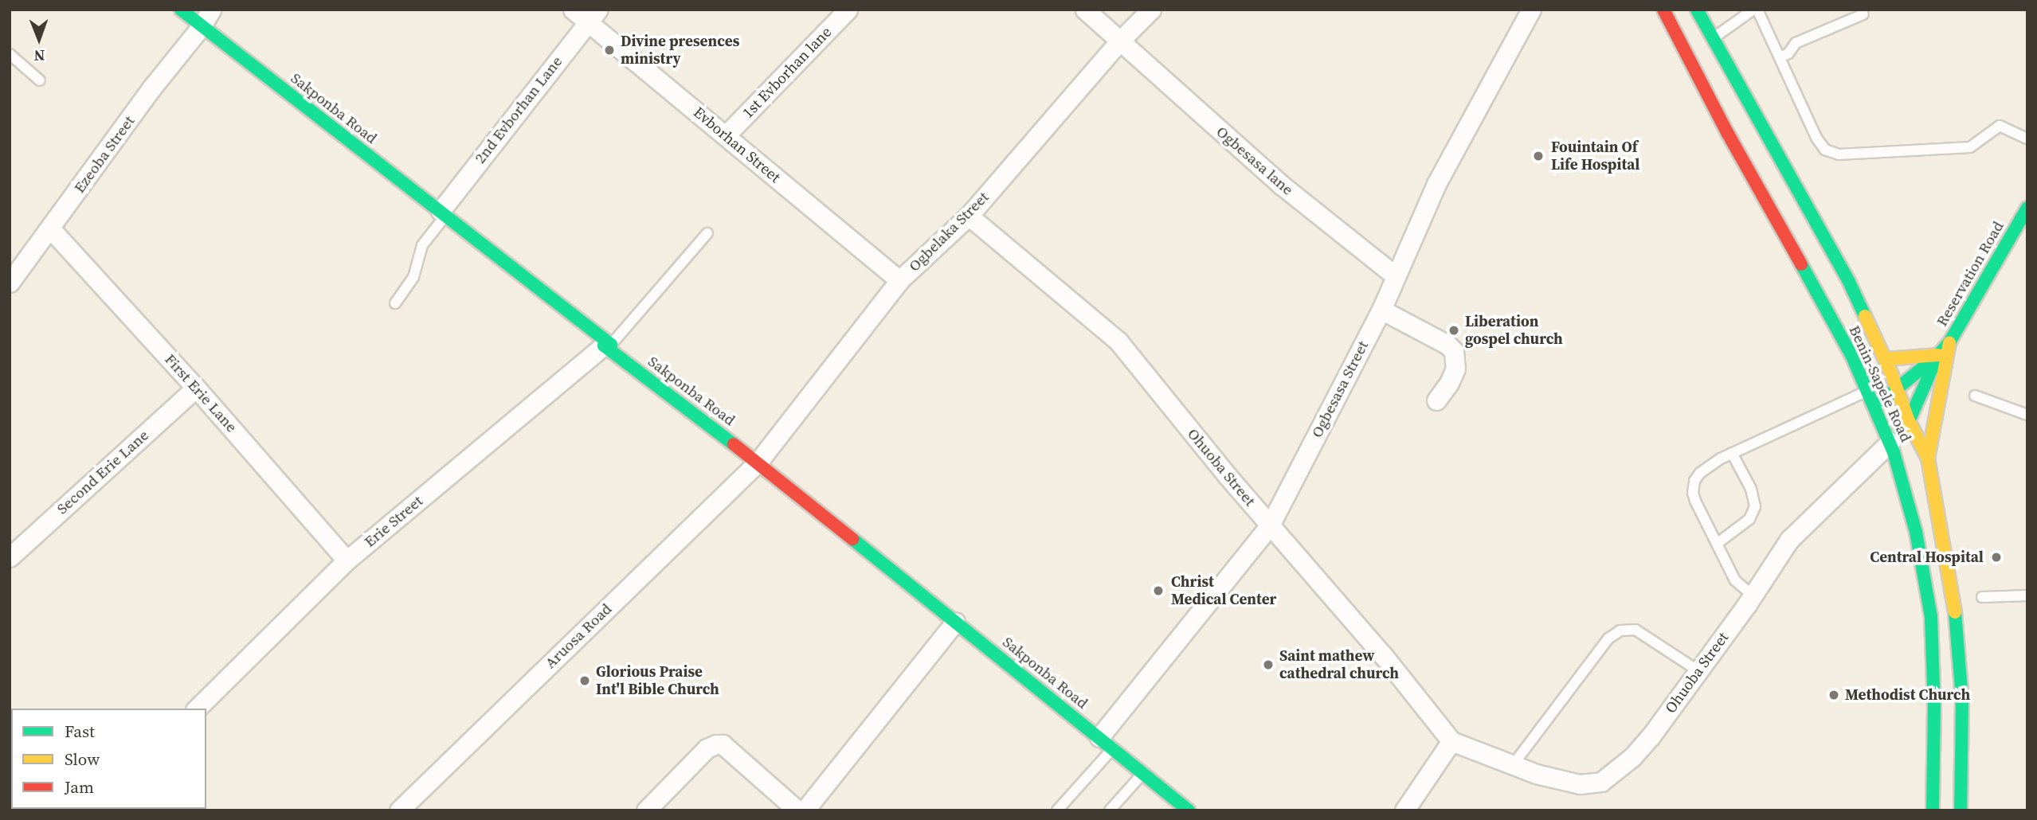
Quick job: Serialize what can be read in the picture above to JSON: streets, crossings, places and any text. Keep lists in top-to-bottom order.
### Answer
{
  "streets": {
    "main road": ["Sakponba Road", "Reservation Road", "Benin-Sapele Road"],
    "street": [
      "1st Evborhan lane",
      "2nd Evborhan Lane",
      "Evborhan Street",
      "Ezeoba Street",
      "Ogbesasa lane",
      "Ogbelaka Street",
      "Ogbesasa Street",
      "First Erie Lane",
      "Ohuoba Street",
      "Second Erie Lane",
      "Erie Street",
      "Aruosa Road"
    ]
  },
  "crossings": [
    ["1st Evborhan lane", "Evborhan Street"],
    ["Sakponba Road", "2nd Evborhan Lane"],
    ["Sakponba Road", "Ezeoba Street"],
    ["Sakponba Road", "Ogbelaka Street"],
    ["Sakponba Road", "Ogbesasa Street"],
    ["Sakponba Road", "Erie Street"],
    ["Sakponba Road", "Aruosa Road"],
    ["2nd Evborhan Lane", "Evborhan Street"],
    ["Evborhan Street", "Ogbelaka Street"],
    ["Ezeoba Street", "First Erie Lane"],
    ["Ogbesasa lane", "Ogbelaka Street"],
    ["Ogbesasa lane", "Ogbesasa Street"],
    ["Ogbelaka Street", "Ohuoba Street"],
    ["Ogbelaka Street", "Aruosa Road"],
    ["Reservation Road", "Benin-Sapele Road"],
    ["Reservation Road", "Ohuoba Street"],
    ["Benin-Sapele Road", "Ohuoba Street"],
    ["Ogbesasa Street", "Ohuoba Street"],
    ["First Erie Lane", "Second Erie Lane"],
    ["First Erie Lane", "Erie Street"]
  ],
  "places": [
    "Divine presences ministry",
    "Fouintain Of Life Hospital",
    "Liberation gospel church",
    "Central Hospital",
    "Christ Medical Center",
    "Saint mathew cathedral church",
    "Glorious Praise Int'l Bible Church",
    "Methodist Church"
  ],
  "legend": ["Fast", "Slow", "Jam"],
  "north": "bottom"
}
